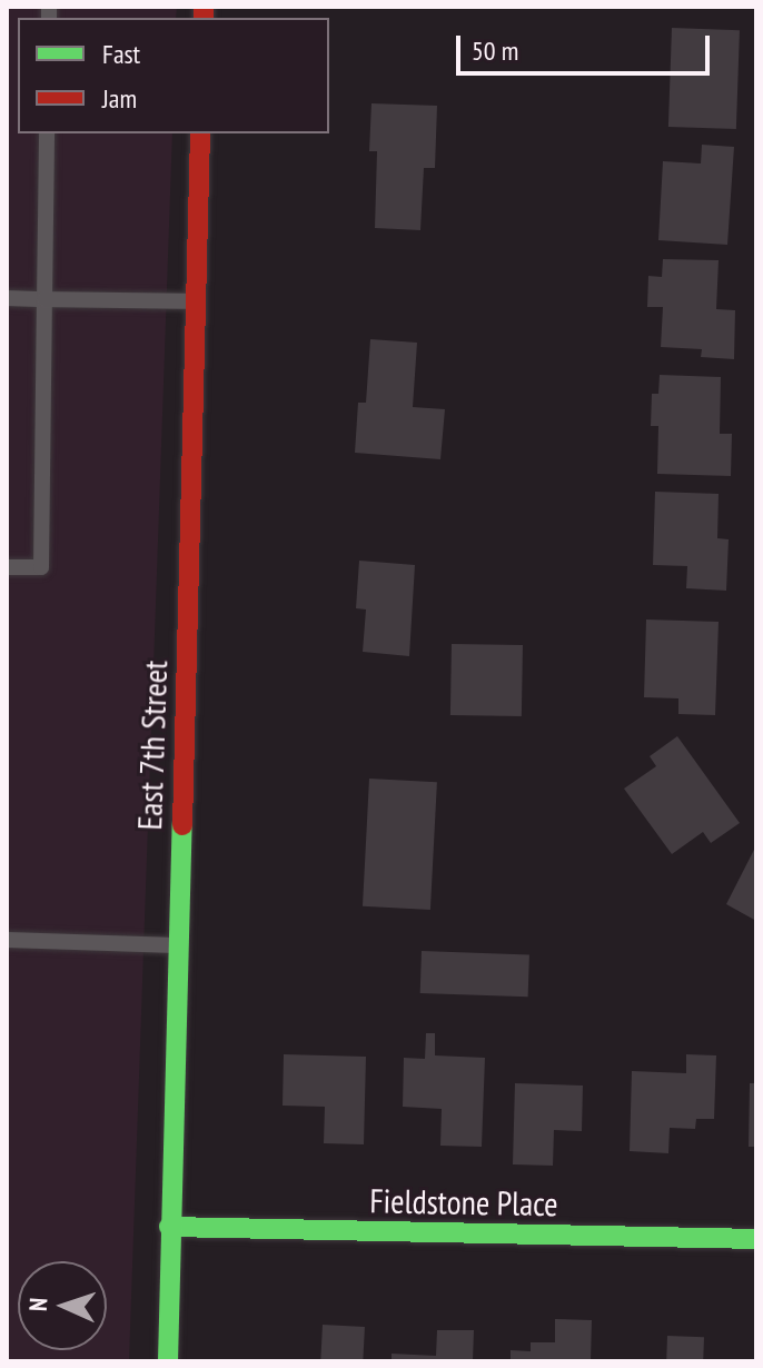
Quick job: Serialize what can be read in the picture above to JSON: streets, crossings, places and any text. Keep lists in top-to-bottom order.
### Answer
{
  "streets": {
    "street": ["East 7th Street", "Fieldstone Place"]
  },
  "crossings": [
    ["East 7th Street", "Fieldstone Place"]
  ],
  "legend": ["Fast", "Jam"],
  "scale_bar": "50 m",
  "north": "left"
}
